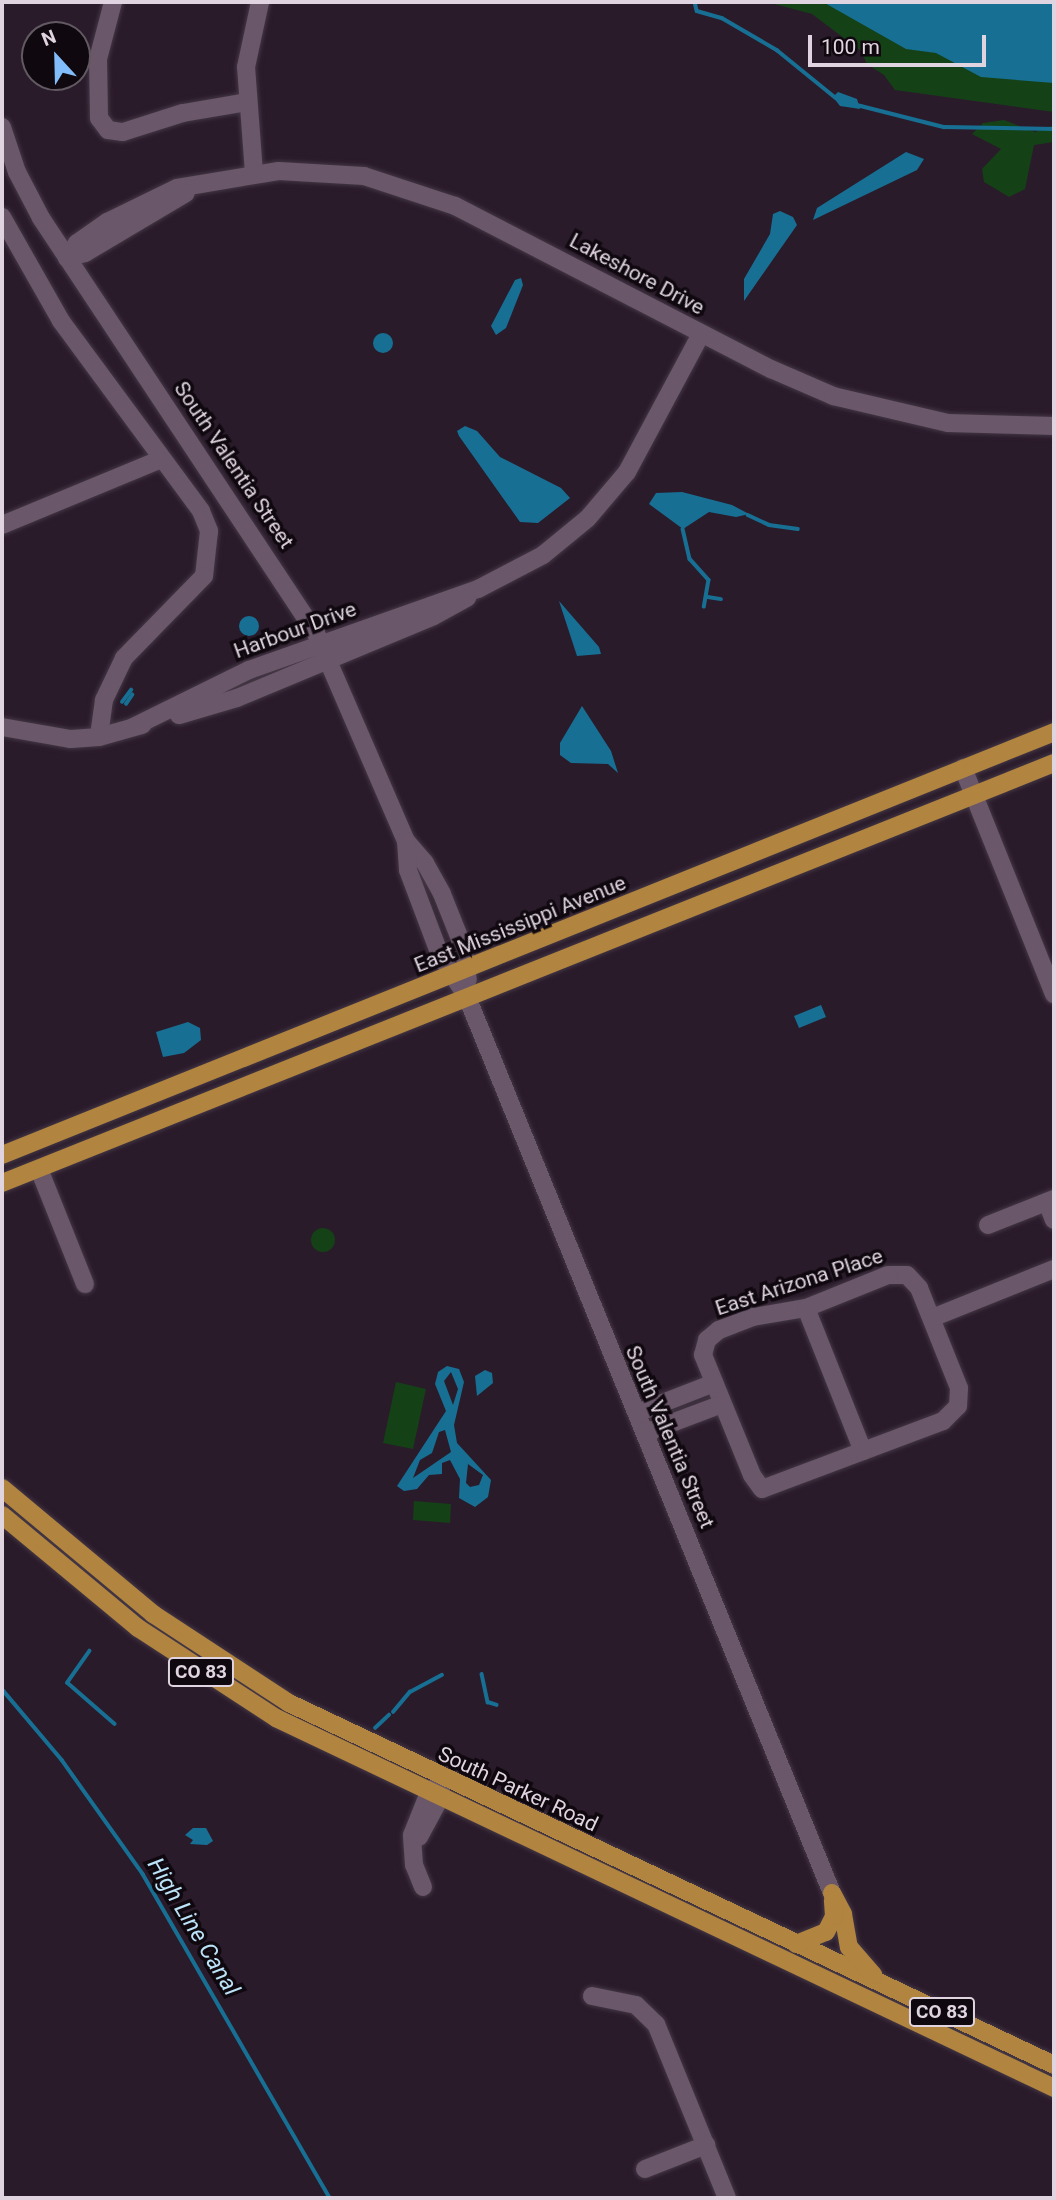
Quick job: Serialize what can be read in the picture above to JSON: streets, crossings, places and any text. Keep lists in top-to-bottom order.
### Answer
{
  "streets": {
    "main road": ["East Mississippi Avenue", "CO 83", "South Parker Road"],
    "street": [
      "Lakeshore Drive",
      "South Valentia Street",
      "Harbour Drive",
      "East Arizona Place"
    ]
  },
  "crossings": [
    ["Lakeshore Drive", "South Valentia Street"],
    ["Lakeshore Drive", "Harbour Drive"],
    ["South Valentia Street", "Harbour Drive"],
    ["South Valentia Street", "East Mississippi Avenue"]
  ],
  "water": ["High Line Canal"],
  "scale_bar": "100 m",
  "north": "top"
}
